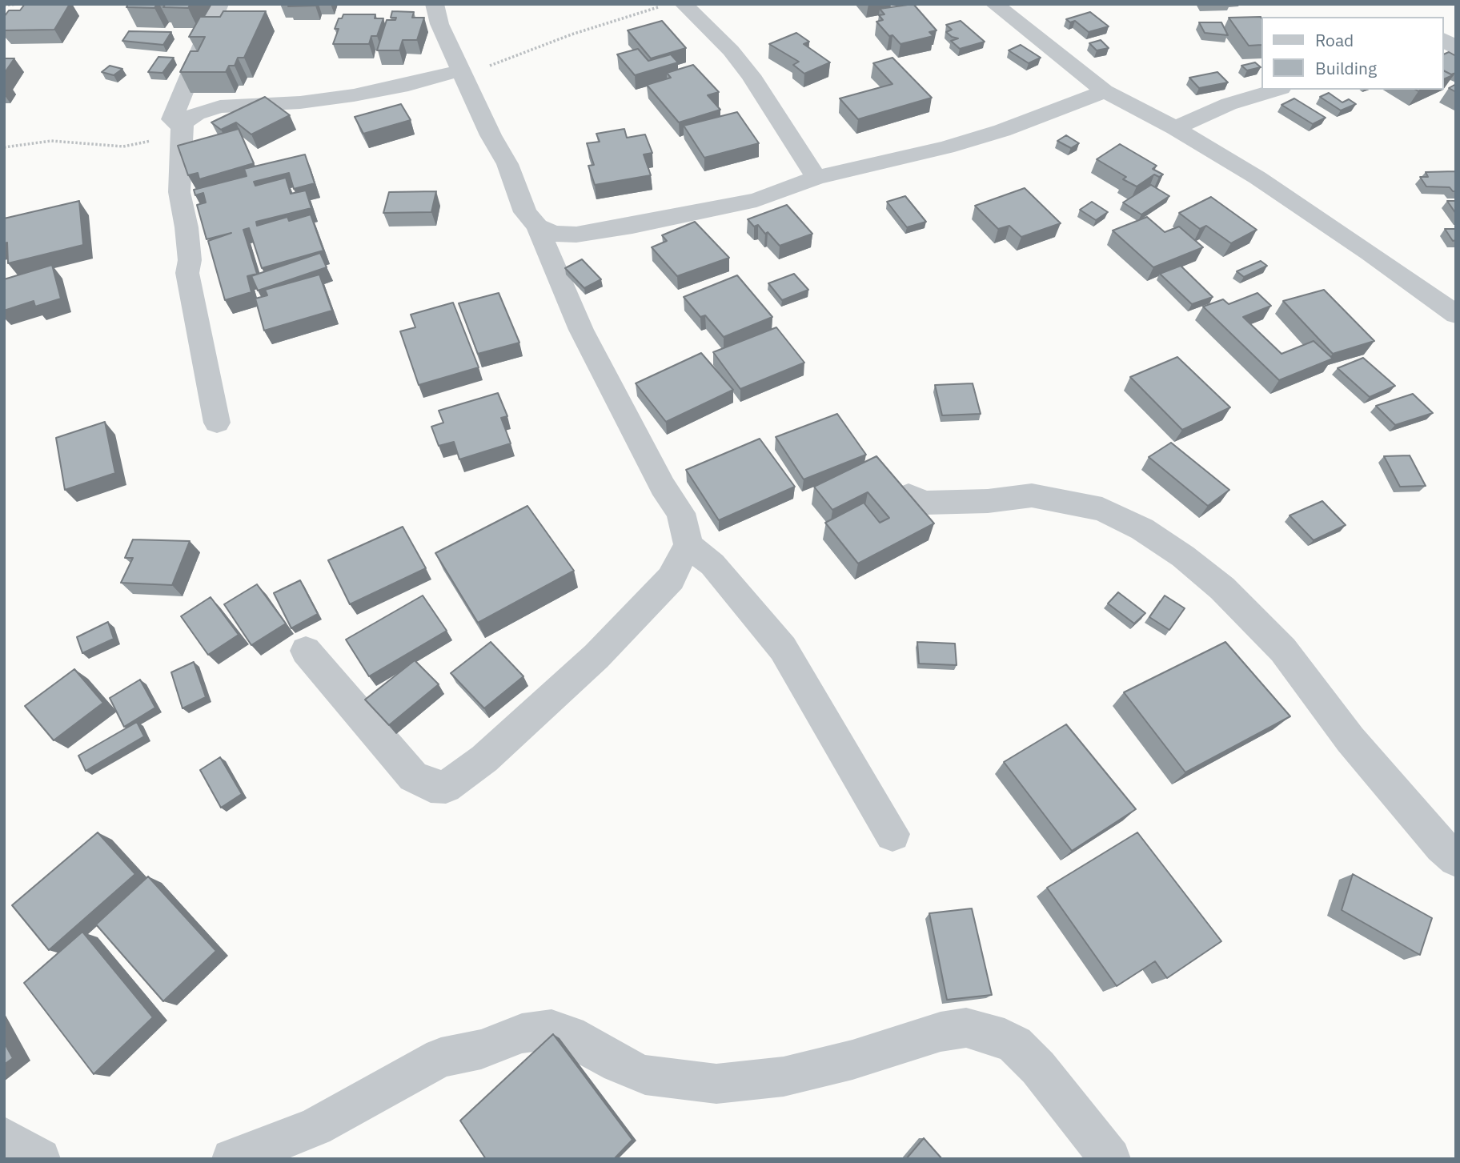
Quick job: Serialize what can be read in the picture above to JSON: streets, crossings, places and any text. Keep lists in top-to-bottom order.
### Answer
{
  "legend": ["Road", "Building"]
}
